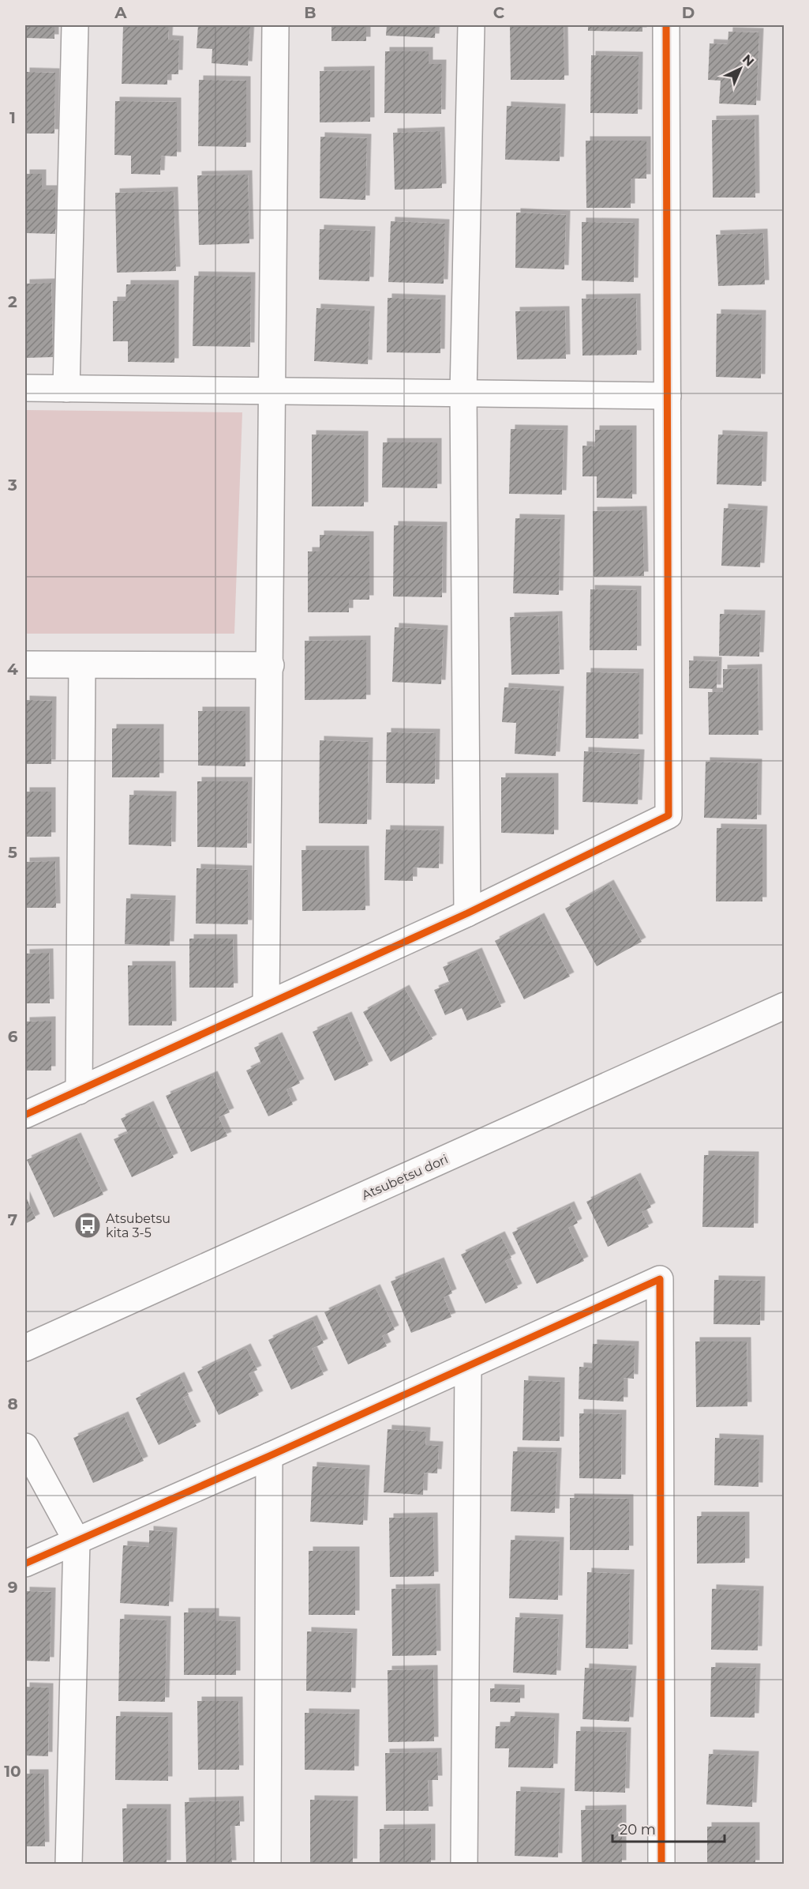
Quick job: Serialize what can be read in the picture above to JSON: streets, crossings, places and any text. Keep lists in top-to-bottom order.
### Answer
{
  "streets": {
    "street": ["Atsubetsu dori"]
  },
  "places": {
    "bus stop": ["Atsubetsu kita 3-5"]
  },
  "scale_bar": "20 m",
  "north": "top right",
  "grid": {
    "columns": [
      "A",
      "B",
      "C",
      "D"
    ],
    "rows": [
      "1",
      "2",
      "3",
      "4",
      "5",
      "6",
      "7",
      "8",
      "9",
      "10"
    ]
  }
}
